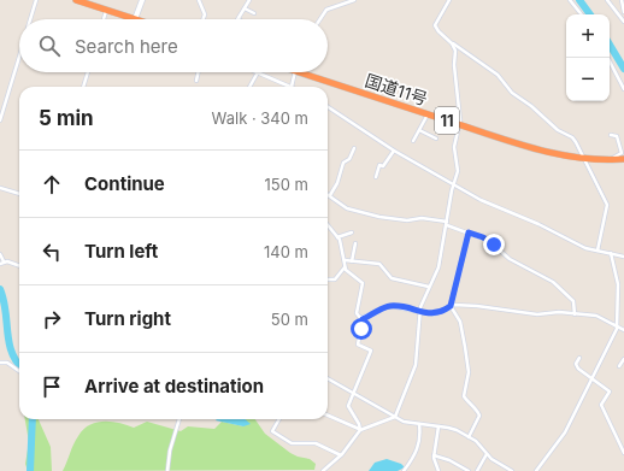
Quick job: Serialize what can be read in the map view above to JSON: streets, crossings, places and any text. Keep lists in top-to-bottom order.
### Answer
{
  "streets": {
    "highway": ["国道11号", "11"]
  },
  "page": {
    "map_buttons": ["+", "−"],
    "search": "Search here",
    "heading": ["5 min", "Walk · 340 m"],
    "list": [
      ["Continue", "150 m"],
      ["Turn left", "140 m"],
      ["Turn right", "50 m"],
      "Arrive at destination"
    ]
  }
}
